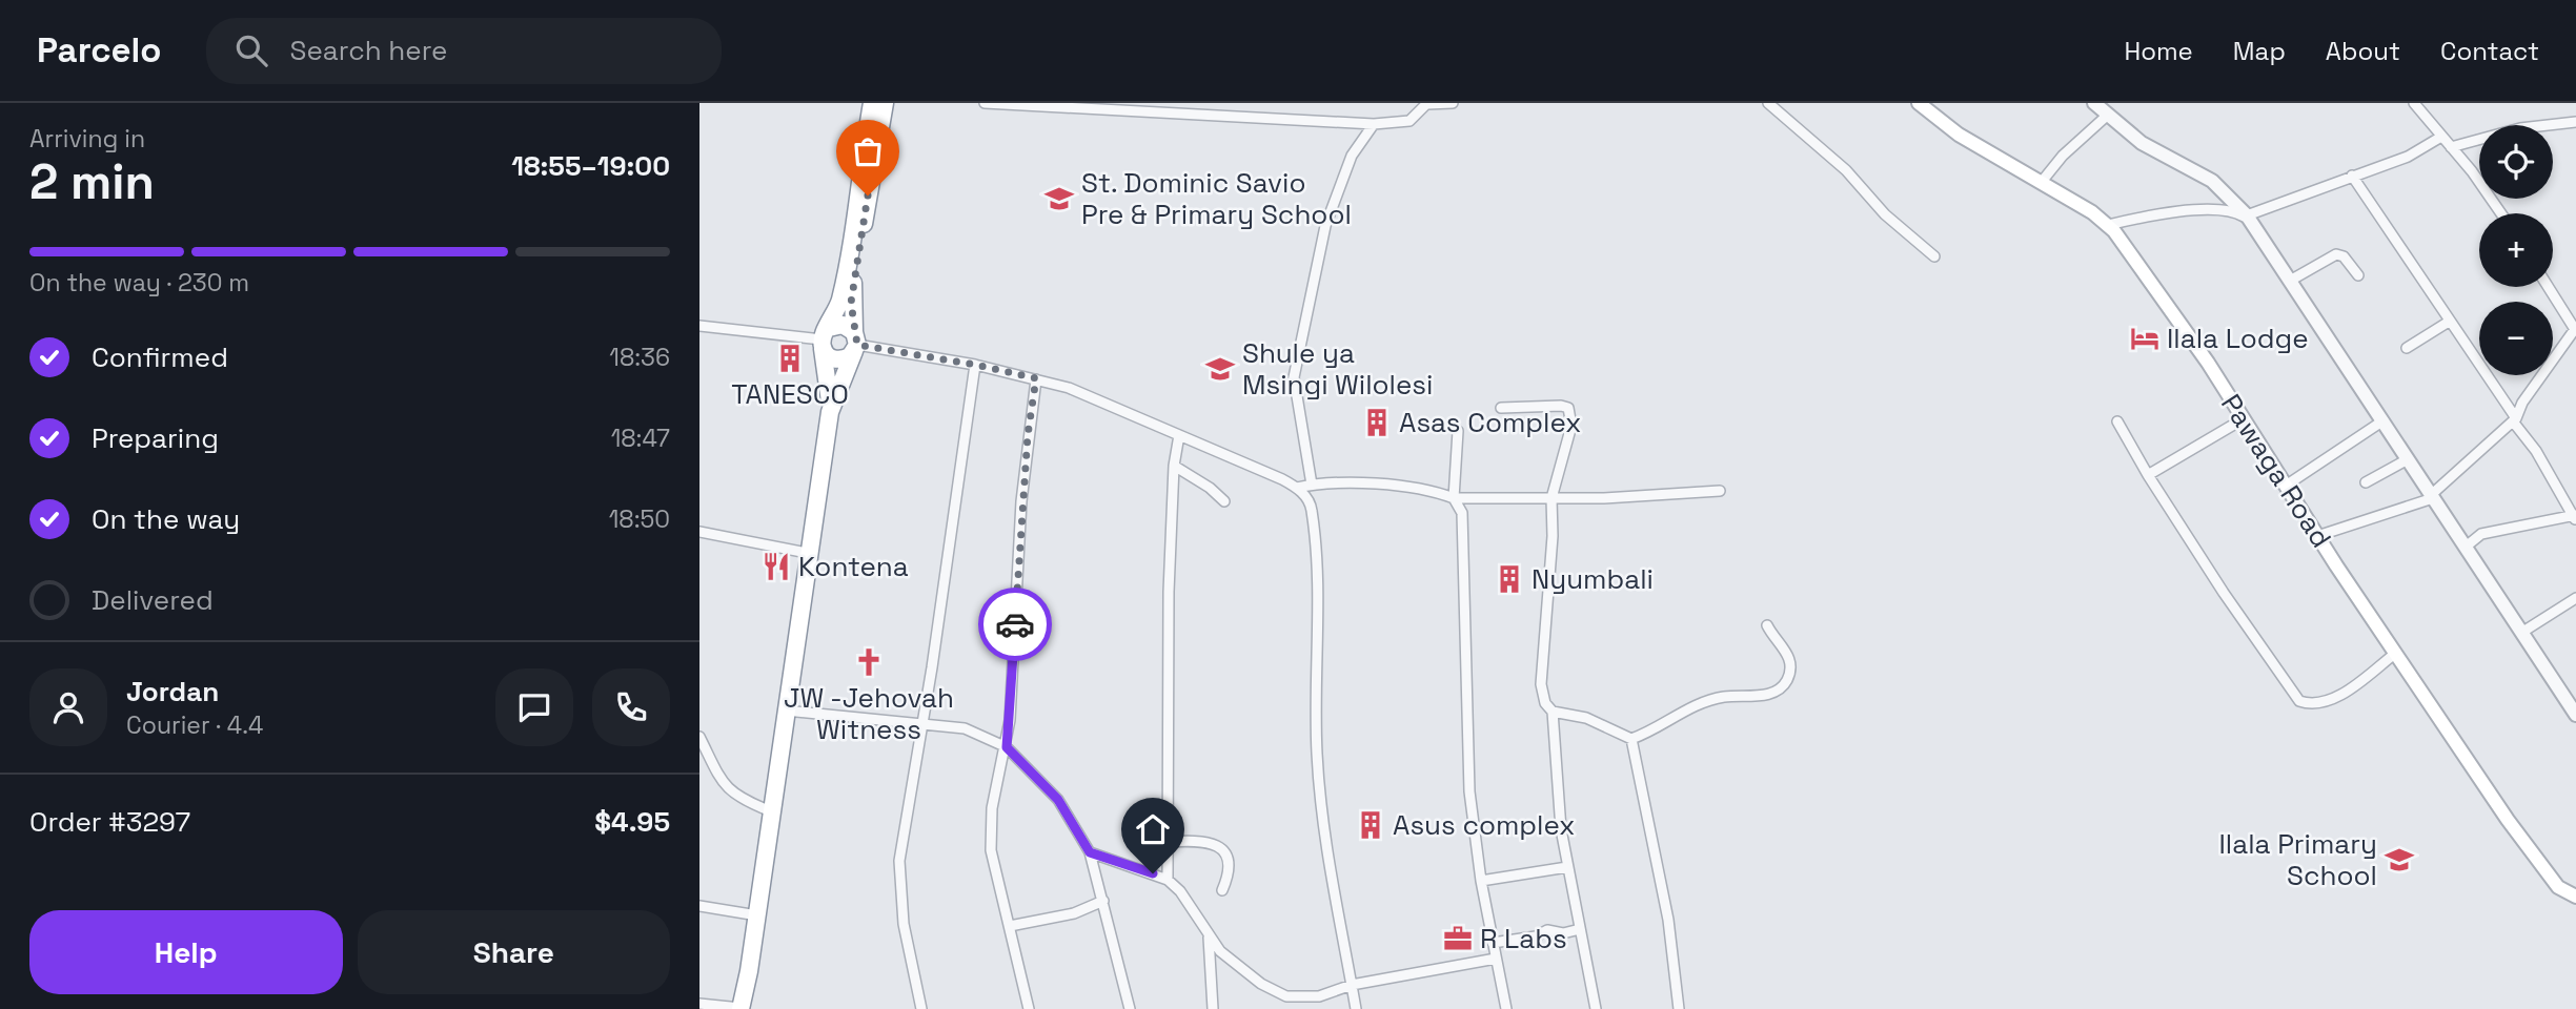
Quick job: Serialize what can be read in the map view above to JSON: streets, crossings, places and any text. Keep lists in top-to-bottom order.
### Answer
{
  "streets": {
    "main road": ["Pawaga Road"]
  },
  "places": {
    "school or university": ["St. Dominic Savio Pre & Primary School", "Shule ya Msingi Wilolesi", "Ilala Primary School"],
    "hotel": ["Ilala Lodge"],
    "building": [
      "TANESCO",
      "Asas Complex",
      "Nyumbali",
      "Asus complex"
    ],
    "restaurant": ["Kontena"],
    "church": ["JW -Jehovah Witness"],
    "office": ["R Labs"]
  },
  "page": {
    "header": "Parcelo",
    "search": "Search here",
    "nav": [
      "Home",
      "Map",
      "About",
      "Contact"
    ],
    "heading": ["2 min", "Arriving in", "18:55–19:00"],
    "panel": [
      "Jordan",
      "Courier · 4.4",
      "Order #3297",
      "$4.95"
    ],
    "map_buttons": ["+", "−"],
    "bar": "On the way · 230 m",
    "list": [
      ["Confirmed", "18:36"],
      ["Preparing", "18:47"],
      ["On the way", "18:50"],
      "Delivered"
    ],
    "buttons": ["Help", "Share"]
  }
}
